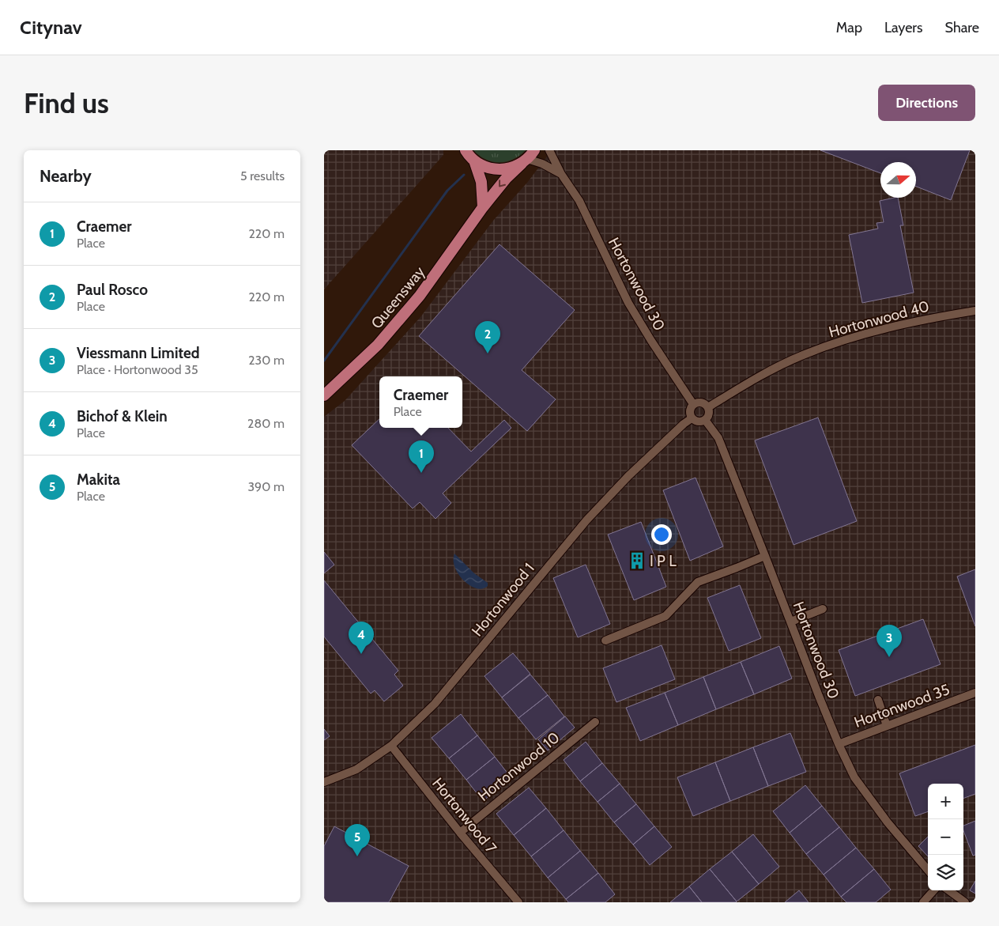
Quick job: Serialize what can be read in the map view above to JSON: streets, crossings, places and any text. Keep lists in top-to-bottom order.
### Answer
{
  "streets": {
    "main road": ["Queensway"],
    "street": [
      "Hortonwood 30",
      "Hortonwood 40",
      "Hortonwood 1",
      "Hortonwood 35",
      "Hortonwood 10",
      "Hortonwood 7"
    ]
  },
  "crossings": [
    ["Hortonwood 30", "Queensway"],
    ["Hortonwood 30", "Hortonwood 40"],
    ["Hortonwood 30", "Hortonwood 1"],
    ["Hortonwood 30", "Hortonwood 35"],
    ["Hortonwood 40", "Hortonwood 1"],
    ["Hortonwood 1", "Hortonwood 7"],
    ["Hortonwood 10", "Hortonwood 7"]
  ],
  "places": {
    "building": ["I P L"]
  },
  "north": "right",
  "page": {
    "header": "Citynav",
    "nav": ["Map", "Layers", "Share"],
    "buttons": "Directions",
    "title": "Find us",
    "heading": ["Nearby", "5 results"],
    "list": [
      {
        "mark": "1",
        "name": "Craemer",
        "note": "Place",
        "value": "220 m"
      },
      {
        "mark": "2",
        "name": "Paul Rosco",
        "note": "Place",
        "value": "220 m"
      },
      {
        "mark": "3",
        "name": "Viessmann Limited",
        "note": "Place · Hortonwood 35",
        "value": "230 m"
      },
      {
        "mark": "4",
        "name": "Bichof & Klein",
        "note": "Place",
        "value": "280 m"
      },
      {
        "mark": "5",
        "name": "Makita",
        "note": "Place",
        "value": "390 m"
      }
    ],
    "pins": [
      "2",
      "1",
      "4",
      "3",
      "5"
    ],
    "popup": ["Craemer", "Place"],
    "map_buttons": ["+", "−"]
  }
}
